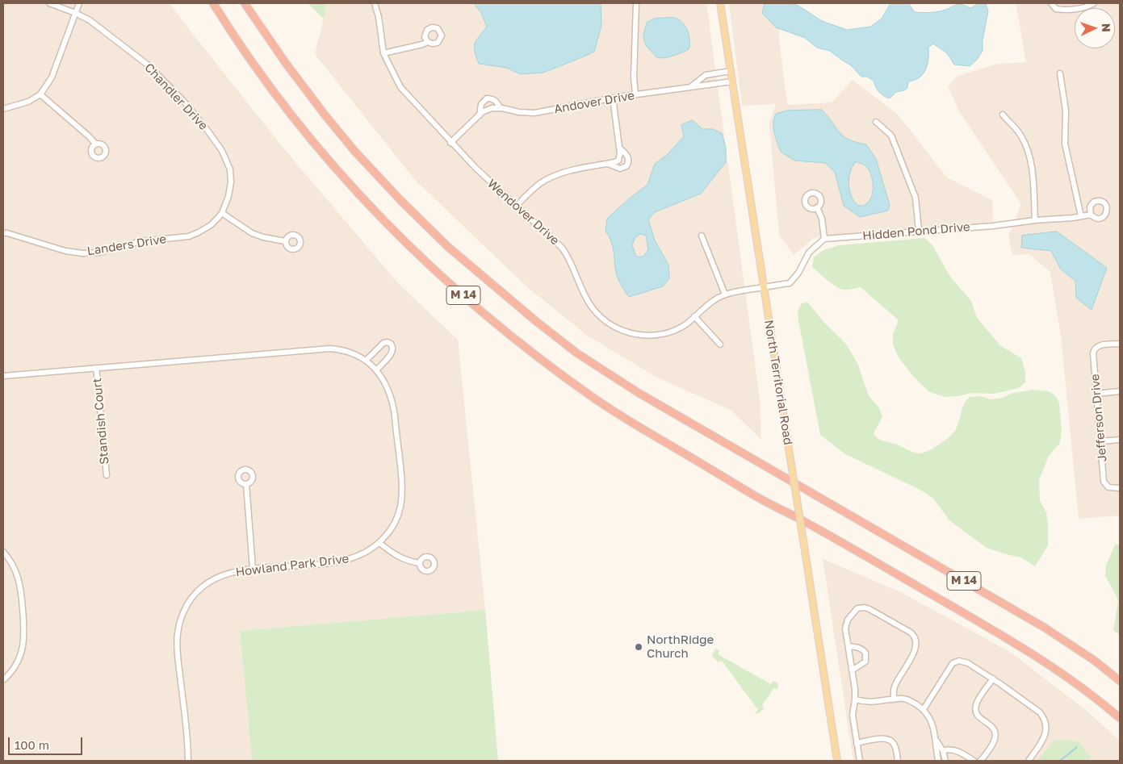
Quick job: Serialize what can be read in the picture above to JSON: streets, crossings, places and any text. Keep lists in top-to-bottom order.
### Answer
{
  "streets": {
    "highway": ["M 14"],
    "main road": ["North Territorial Road"],
    "street": [
      "Chandler Drive",
      "Andover Drive",
      "Wendover Drive",
      "Hidden Pond Drive",
      "Landers Drive",
      "Jefferson Drive",
      "Standish Court",
      "Howland Park Drive"
    ]
  },
  "crossings": [
    ["Chandler Drive", "Landers Drive"],
    ["Andover Drive", "Wendover Drive"],
    ["Andover Drive", "North Territorial Road"],
    ["Wendover Drive", "North Territorial Road"],
    ["Standish Court", "Howland Park Drive"]
  ],
  "places": ["NorthRidge Church"],
  "scale_bar": "100 m",
  "north": "right"
}
